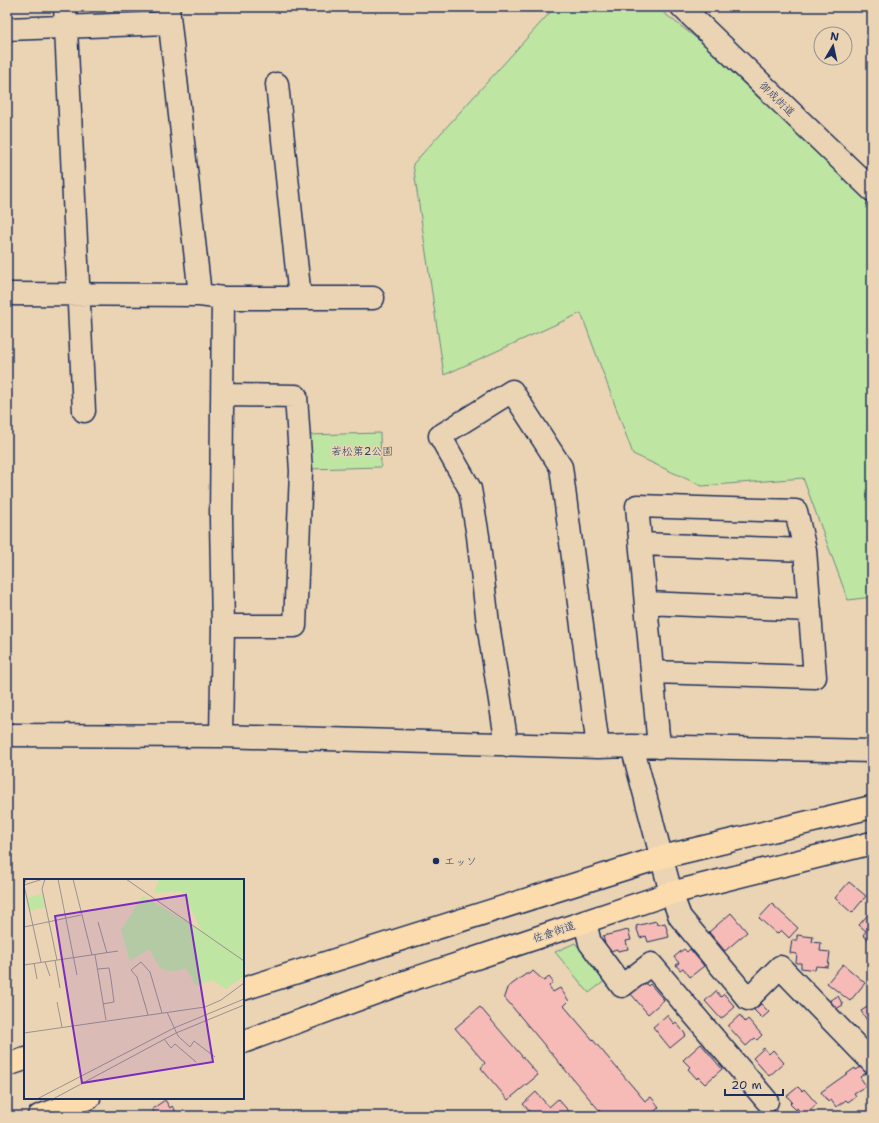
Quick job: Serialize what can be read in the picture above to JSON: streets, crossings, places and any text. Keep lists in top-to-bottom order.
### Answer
{
  "streets": {
    "highway": ["佐倉街道"],
    "street": ["御成街道"]
  },
  "parks": ["若松第2公園"],
  "places": ["エッソ"],
  "scale_bar": "20 m",
  "north": "top"
}
